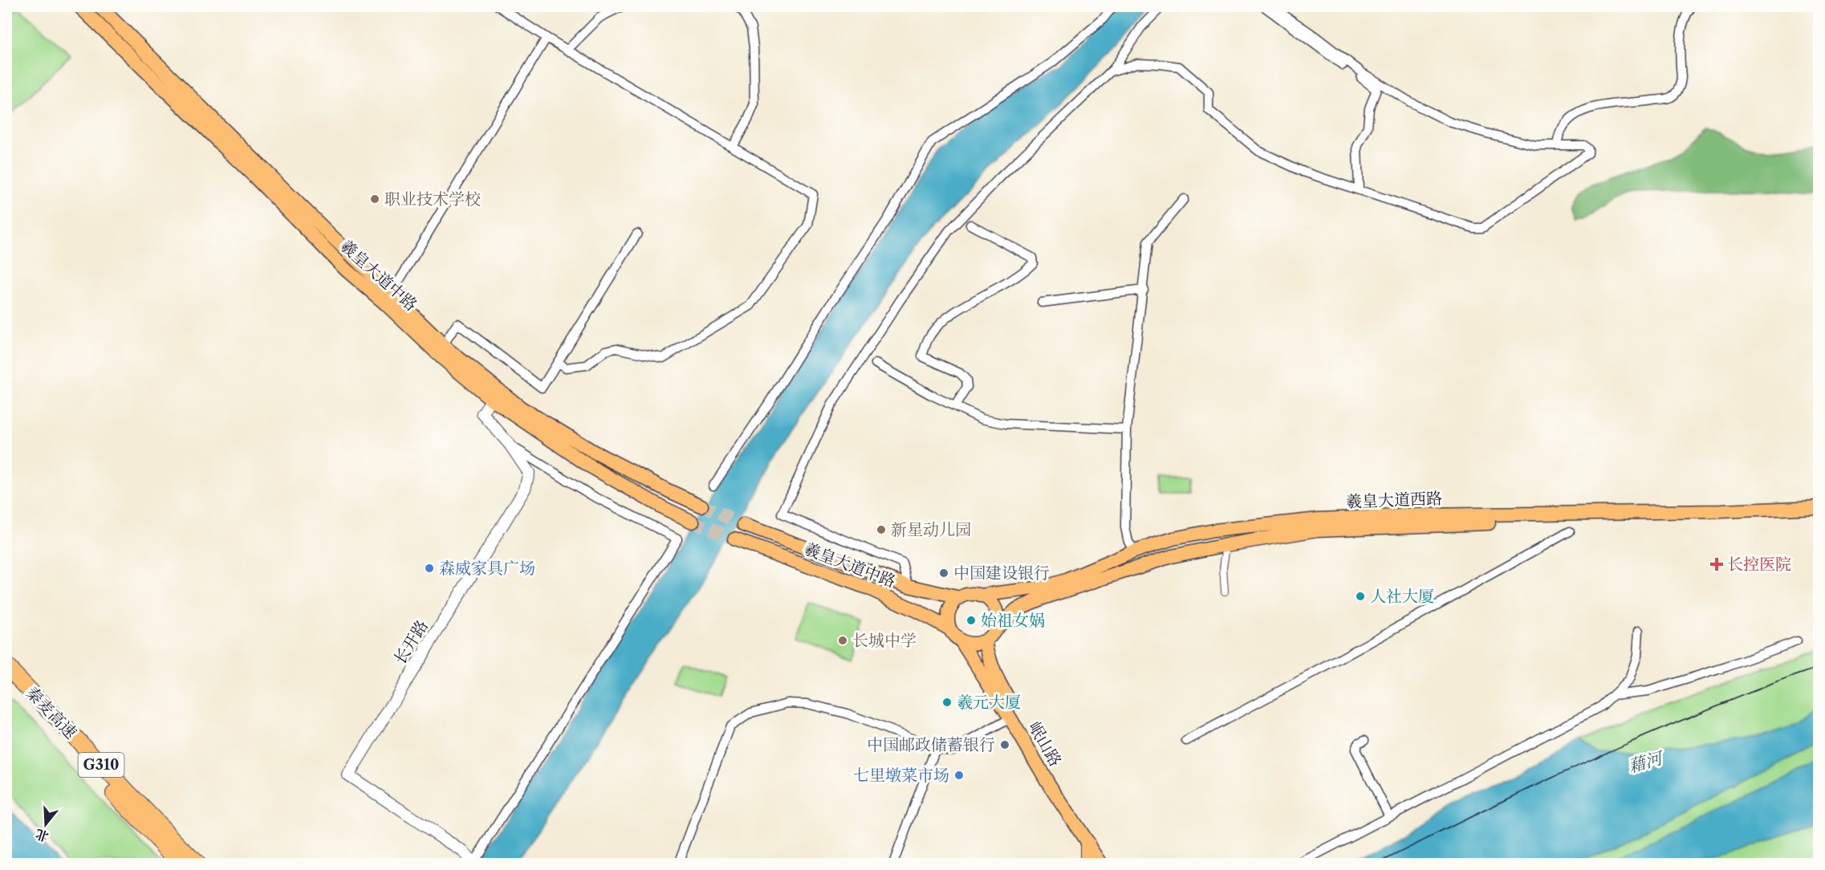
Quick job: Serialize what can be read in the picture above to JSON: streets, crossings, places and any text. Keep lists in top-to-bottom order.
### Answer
{
  "streets": {
    "highway": ["秦麦高速", "G310"],
    "main road": ["羲皇大道中路", "羲皇大道西路", "岷山路"],
    "street": ["长开路"]
  },
  "crossings": [
    ["羲皇大道中路", "羲皇大道西路"],
    ["羲皇大道中路", "长开路"],
    ["羲皇大道中路", "岷山路"],
    ["羲皇大道西路", "岷山路"]
  ],
  "water": ["藉河"],
  "places": {
    "other": [
      "职业技术学校",
      "新星动儿园",
      "森威家具广场",
      "中国建设银行",
      "人社大厦",
      "始祖女娲",
      "长城中学",
      "羲元大厦",
      "中国邮政储蓄银行",
      "七里墩菜市场"
    ],
    "health": ["长控医院"]
  },
  "north": "bottom"
}
